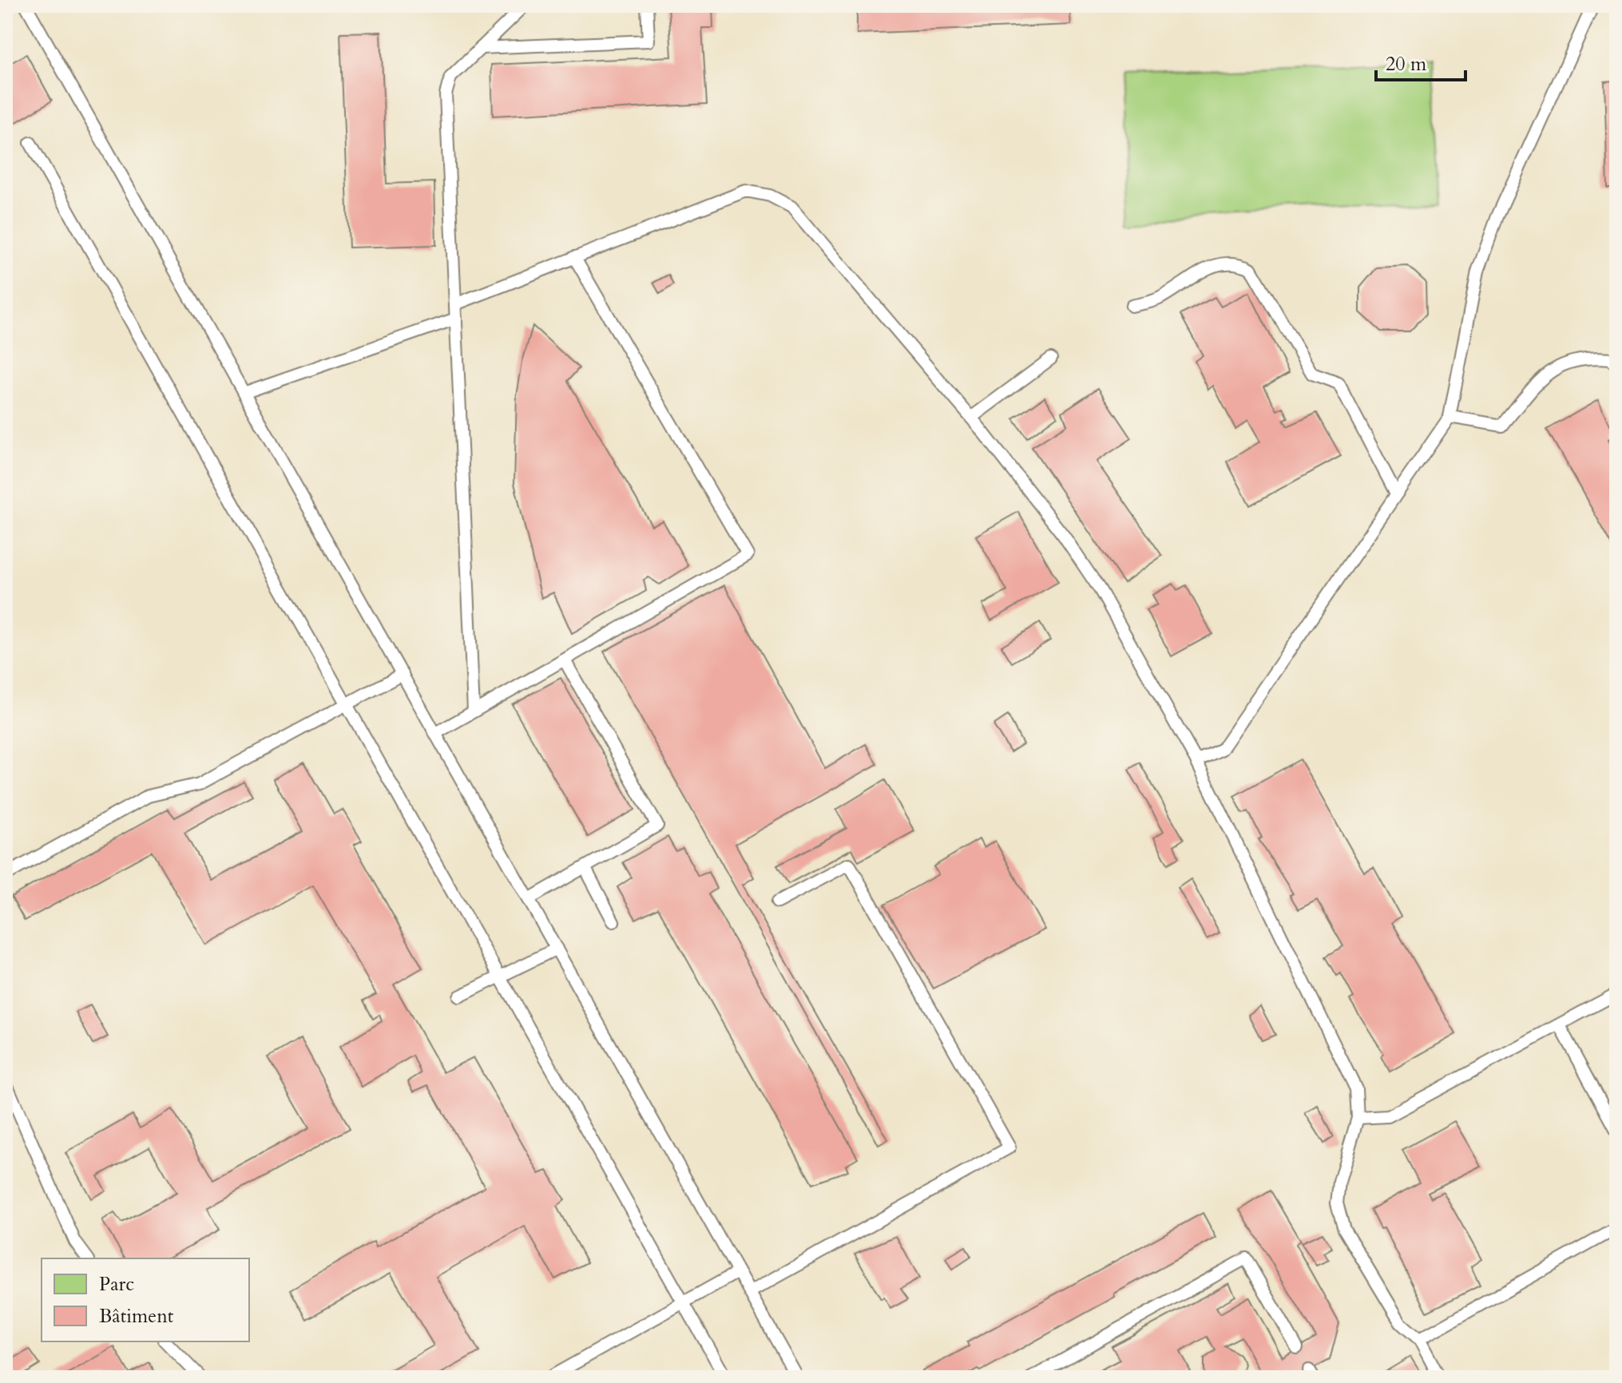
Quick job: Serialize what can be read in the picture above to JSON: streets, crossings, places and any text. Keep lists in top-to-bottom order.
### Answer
{
  "legend": ["Parc", "Bâtiment"],
  "scale_bar": "20 m"
}
